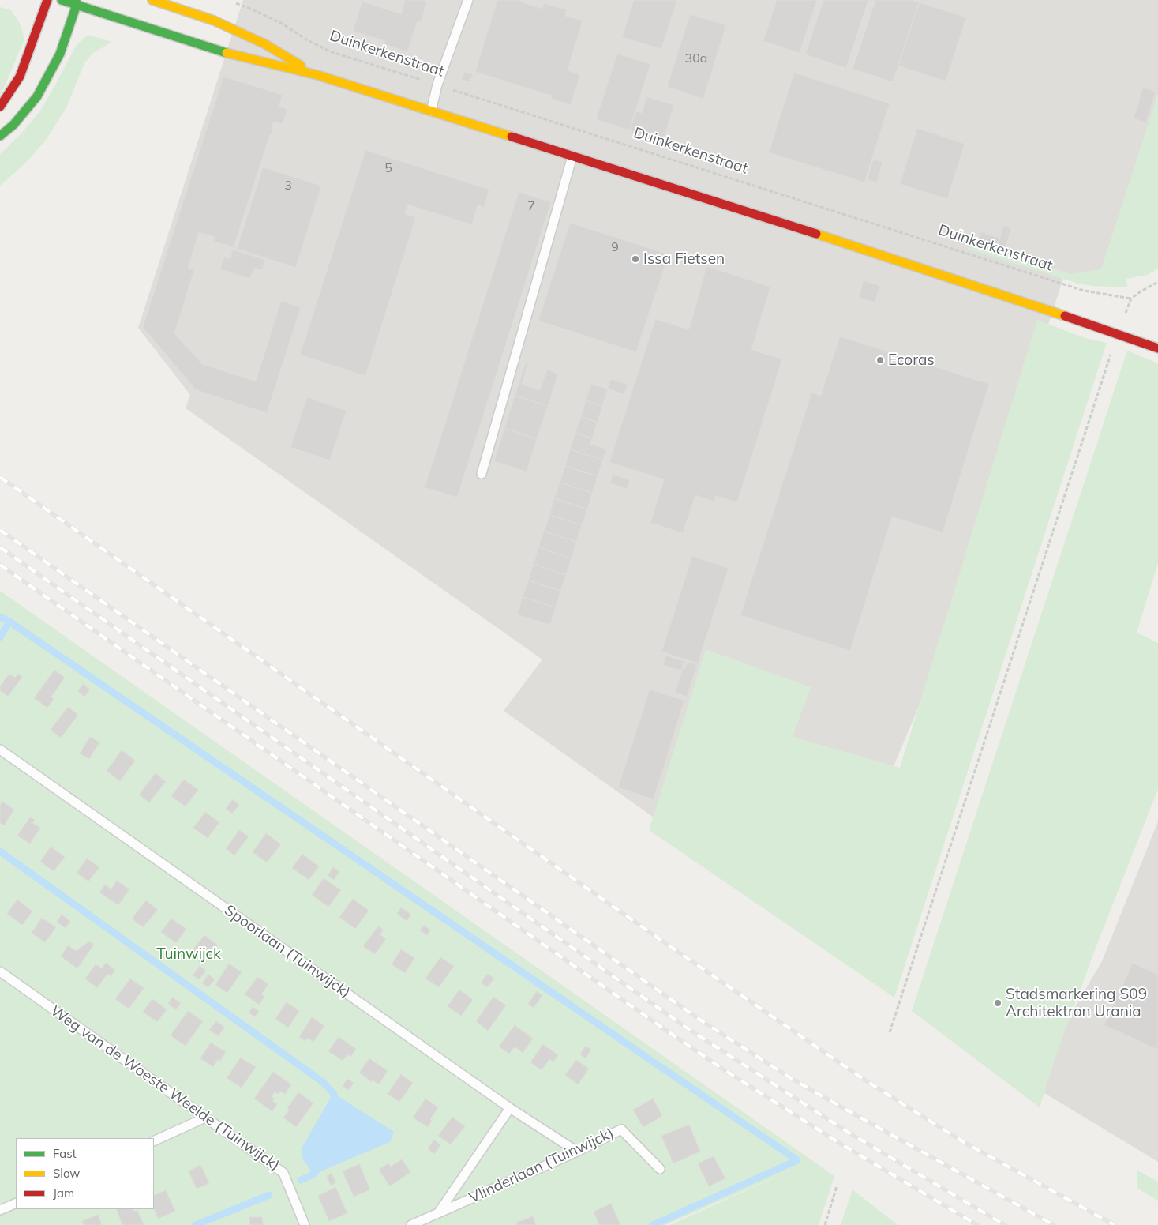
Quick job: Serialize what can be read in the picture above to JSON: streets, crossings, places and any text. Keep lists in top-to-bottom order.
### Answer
{
  "streets": {
    "lane": ["Spoorlaan (Tuinwijck)", "Weg van de Woeste Weelde (Tuinwijck)", "Vlinderlaan (Tuinwijck)"],
    "path": ["Duinkerkenstraat"]
  },
  "crossings": [
    ["Spoorlaan (Tuinwijck)", "Vlinderlaan (Tuinwijck)"]
  ],
  "parks": ["Tuinwijck"],
  "places": ["Issa Fietsen", "Ecoras", "Stadsmarkering S09 Architektron Urania"],
  "house_numbers": [
    "30a",
    "5",
    "3",
    "7",
    "9"
  ],
  "legend": ["Fast", "Slow", "Jam"]
}
